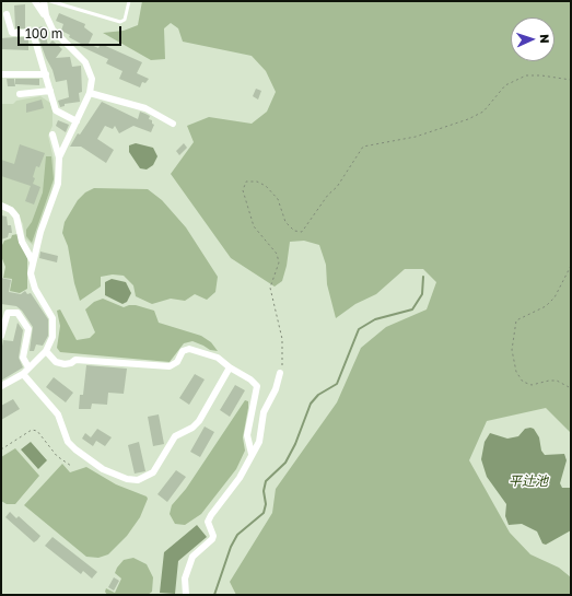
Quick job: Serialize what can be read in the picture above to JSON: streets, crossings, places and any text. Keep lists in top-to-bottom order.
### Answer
{
  "water": ["平辻池"],
  "scale_bar": "100 m",
  "north": "right"
}
